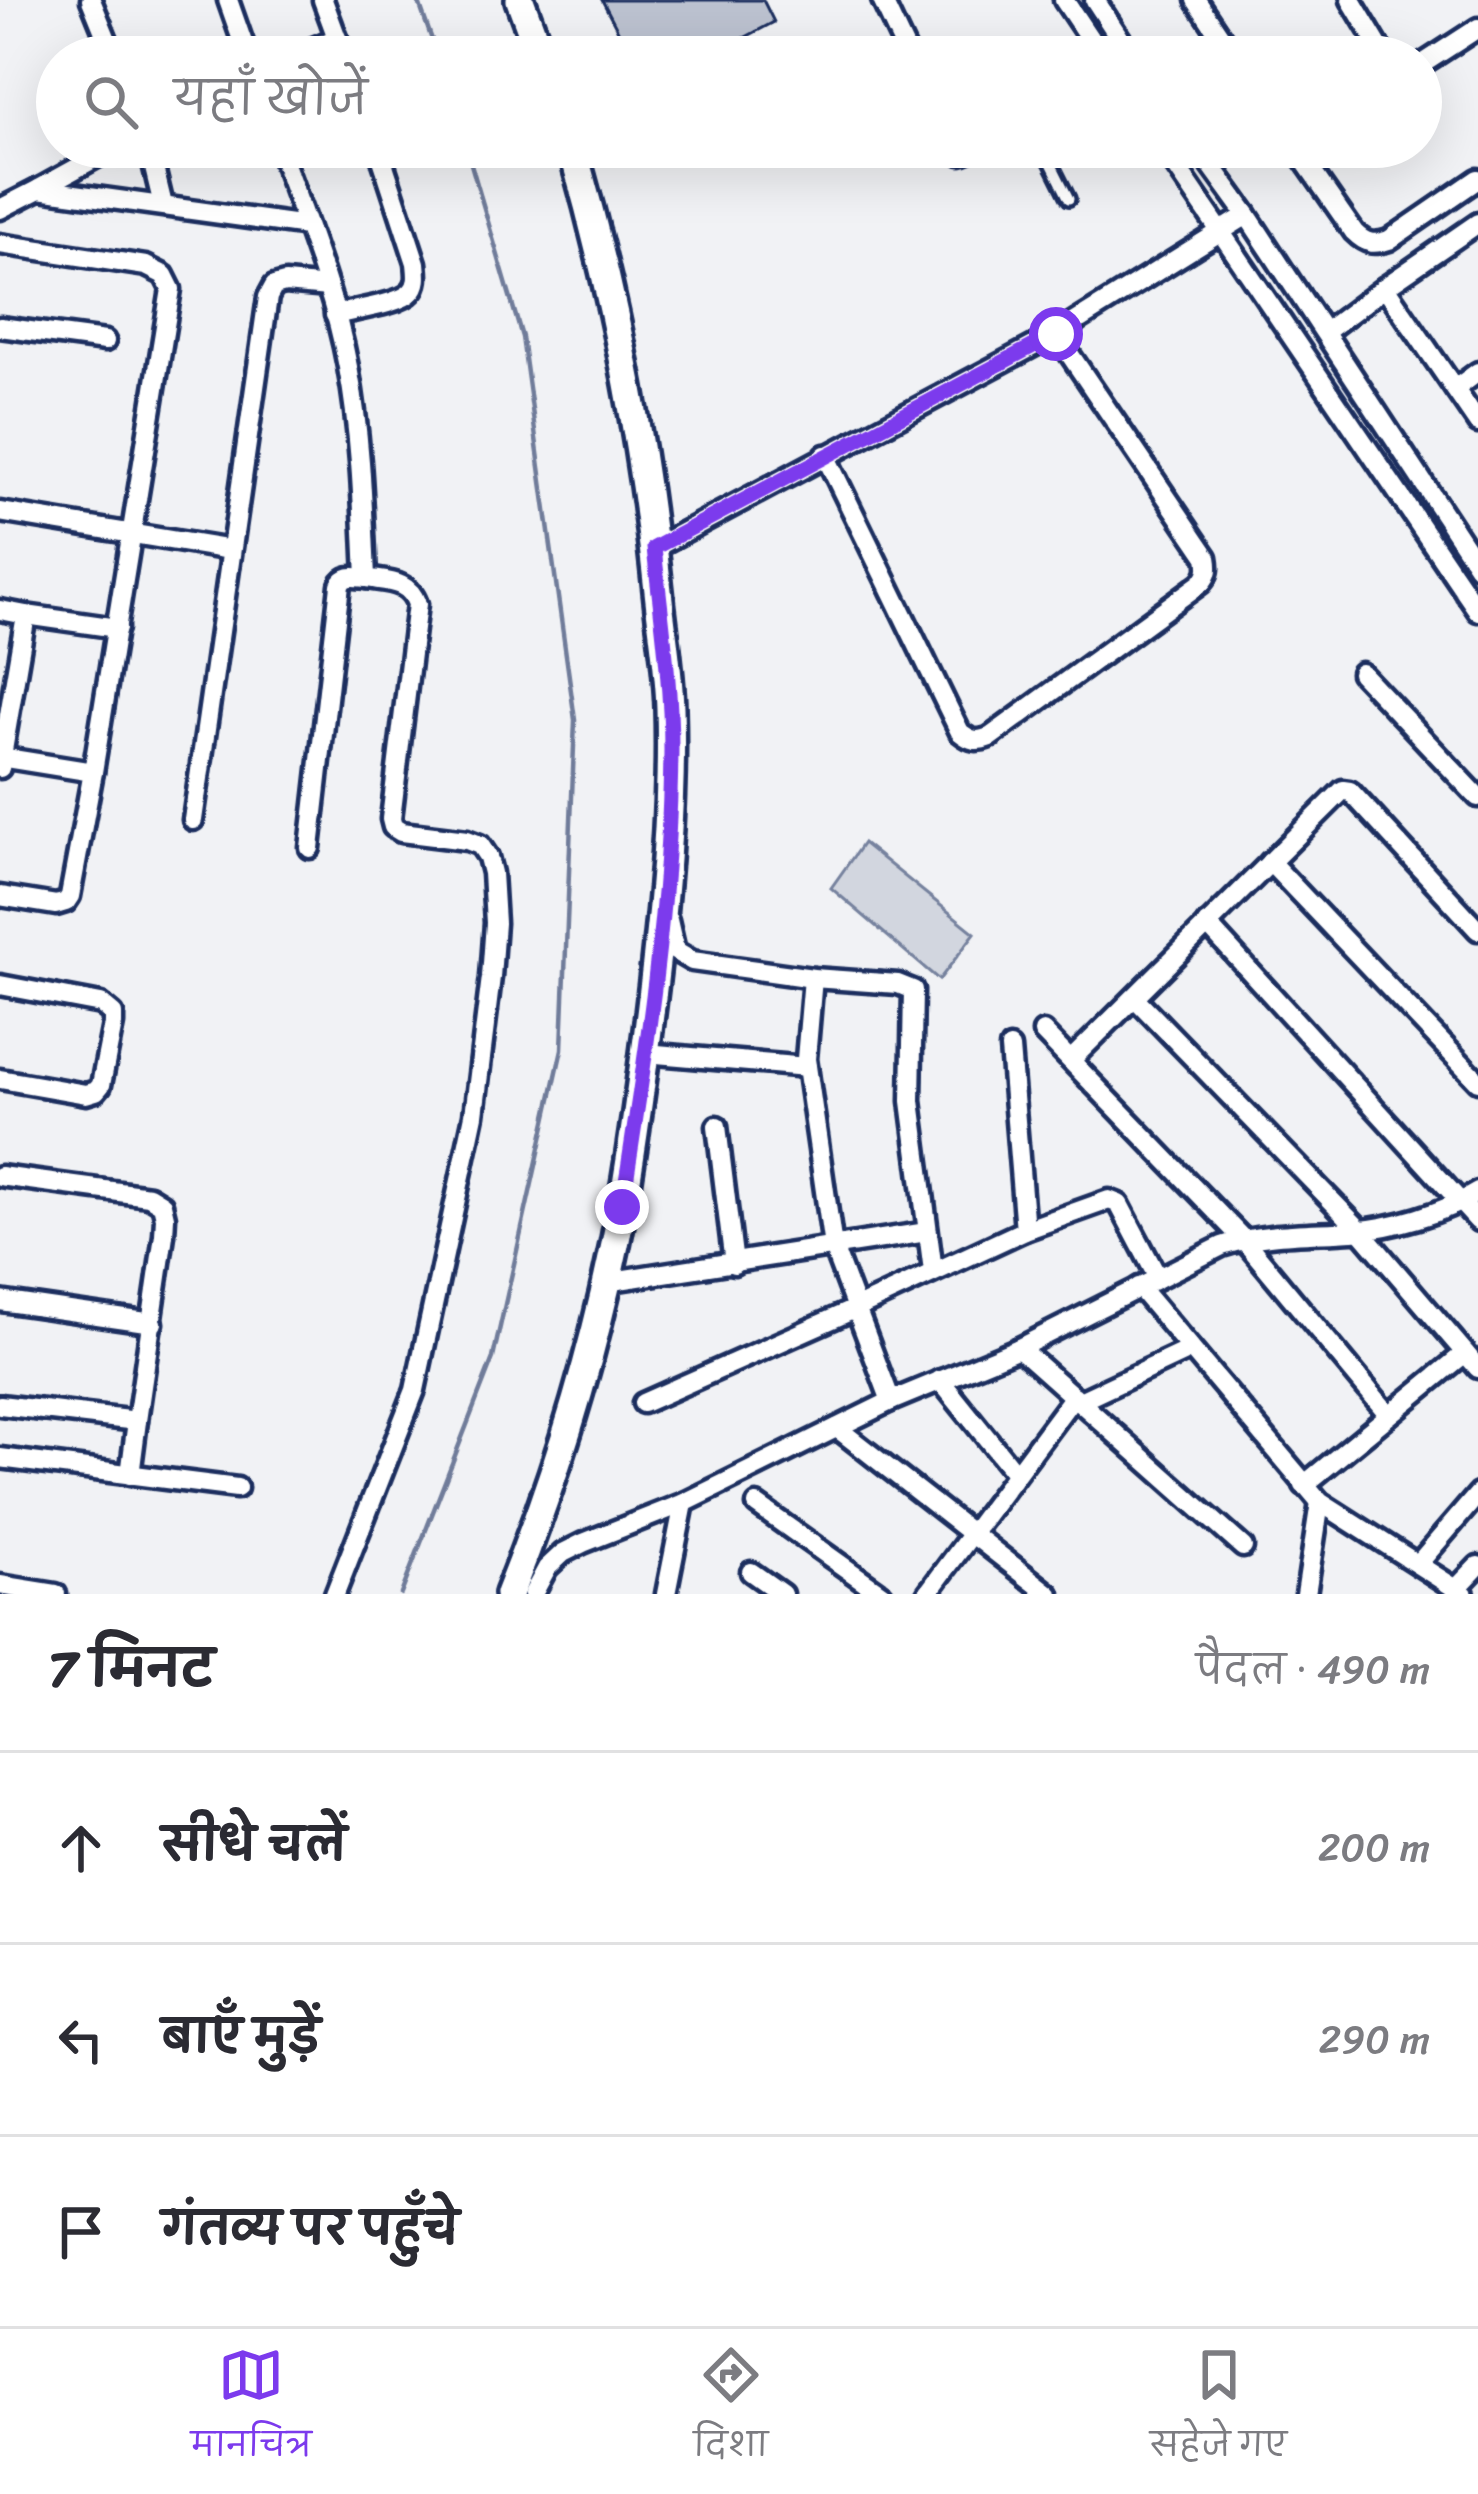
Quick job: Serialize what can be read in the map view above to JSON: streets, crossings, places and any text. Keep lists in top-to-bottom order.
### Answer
{
  "page": {
    "search": "यहाँ खोजें",
    "heading": ["7 मिनट", "पैदल · 490 m"],
    "list": [
      ["सीधे चलें", "200 m"],
      ["बाएँ मुड़ें", "290 m"],
      "गंतव्य पर पहुँचे"
    ],
    "nav": ["मानचित्र", "दिशा", "सहेजे गए"]
  }
}
